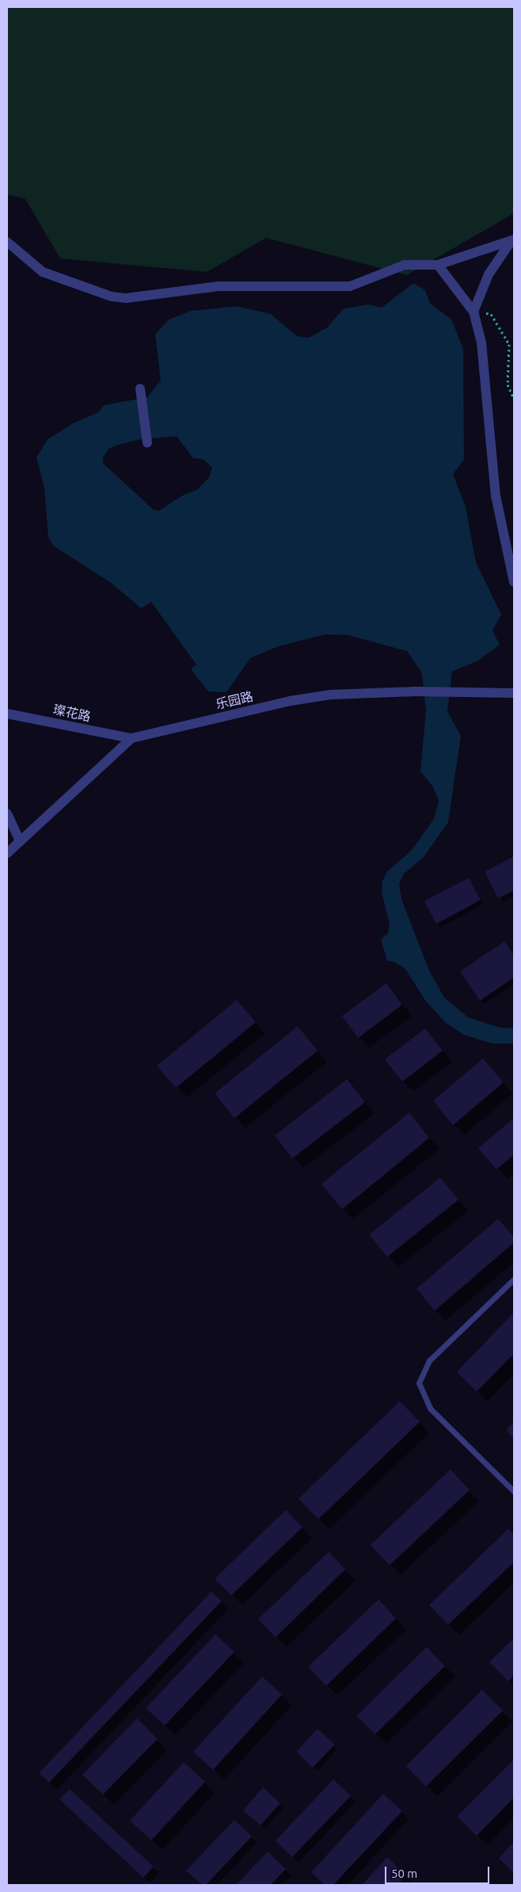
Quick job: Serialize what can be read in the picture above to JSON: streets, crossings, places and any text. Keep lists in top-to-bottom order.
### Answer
{
  "streets": {
    "street": ["乐园路", "璨花路"]
  },
  "crossings": [
    ["乐园路", "璨花路"]
  ],
  "scale_bar": "50 m"
}
